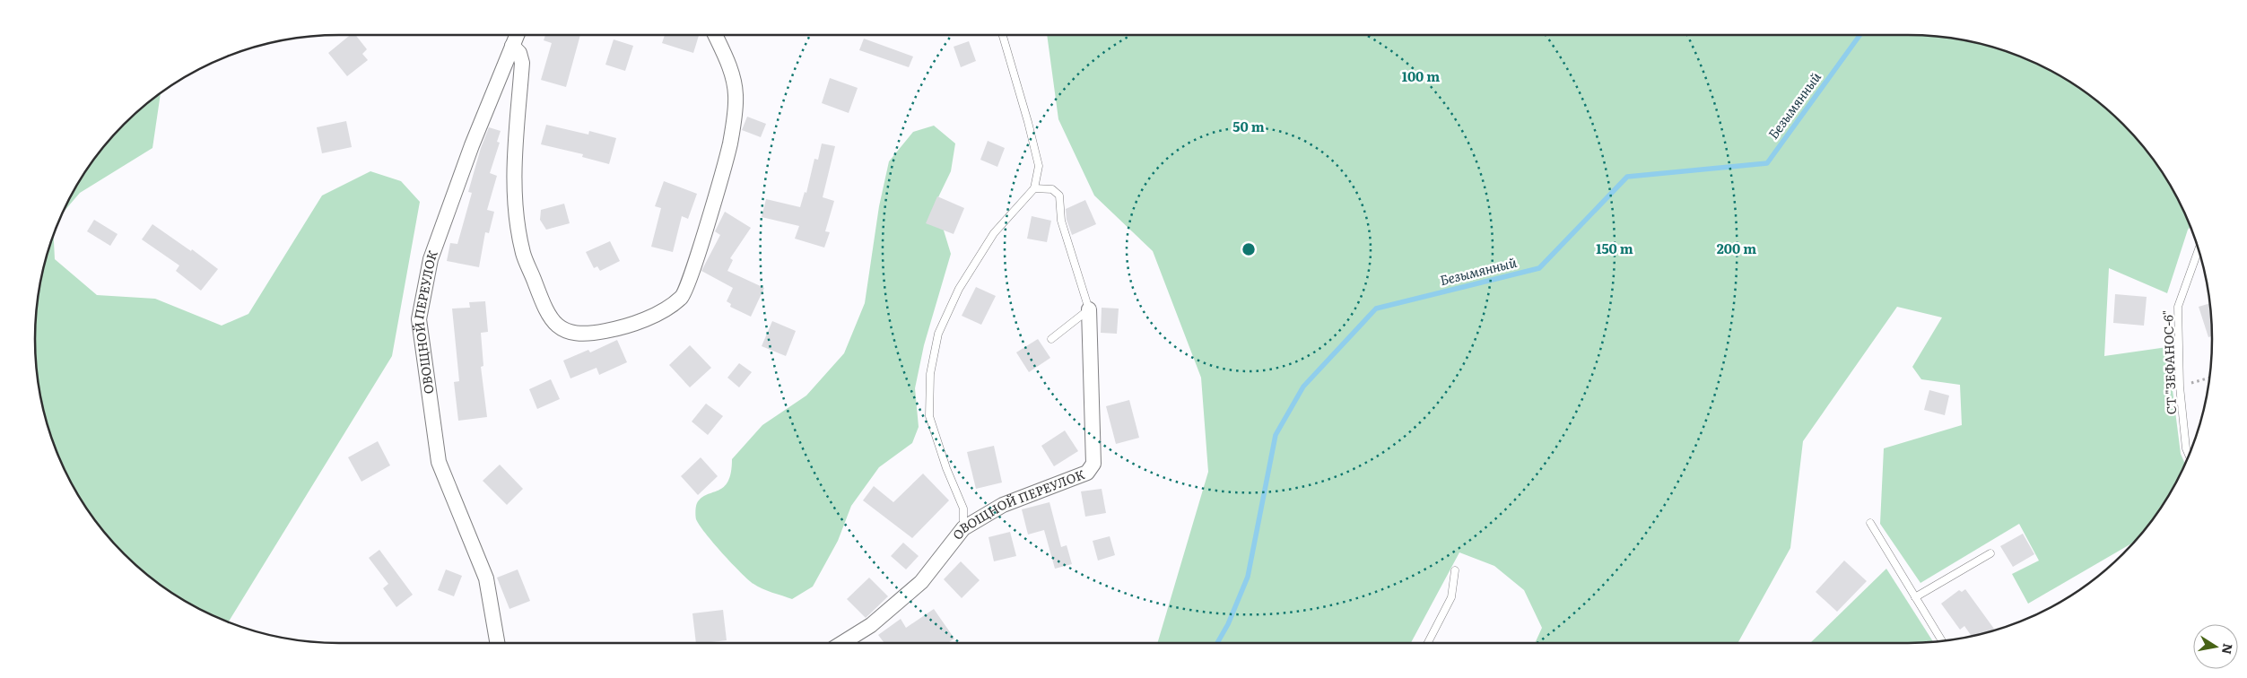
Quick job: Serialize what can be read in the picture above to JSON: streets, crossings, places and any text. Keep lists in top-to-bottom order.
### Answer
{
  "streets": {
    "street": ["ОВОЩНОЙ ПЕРЕУЛОК"],
    "lane": ["СТ \"ЗЕФАНОС-6\""]
  },
  "water": ["Безымянный"],
  "north": "right",
  "rings": [
    "100 m",
    "50 m",
    "150 m",
    "200 m"
  ]
}
